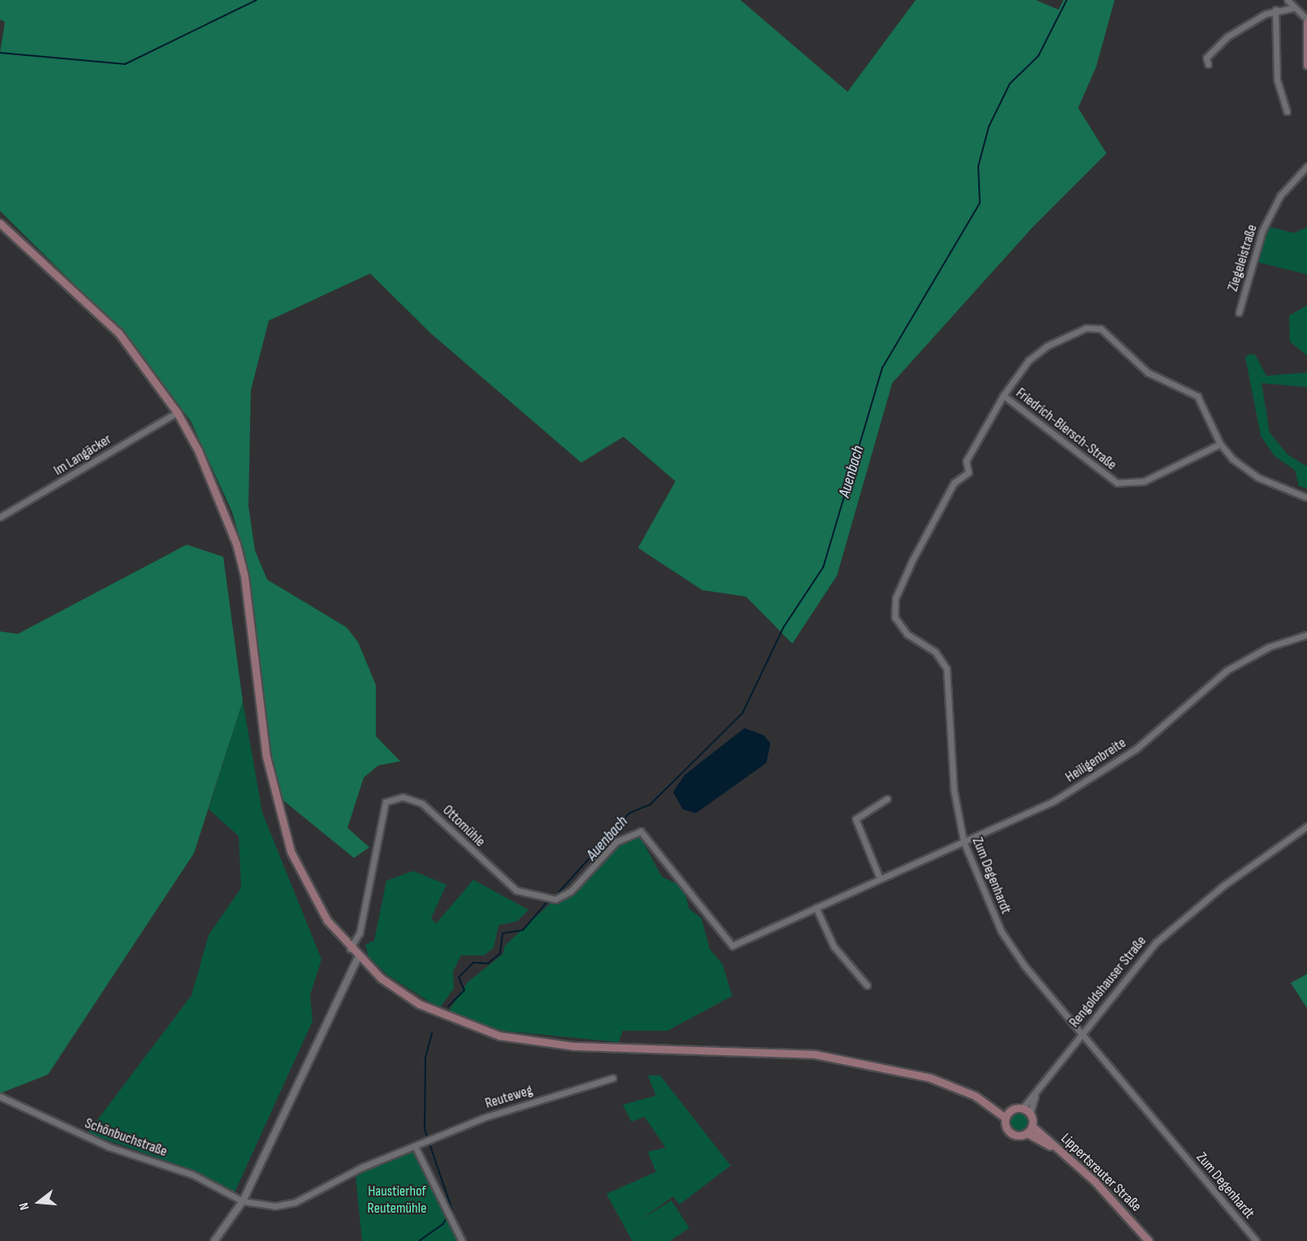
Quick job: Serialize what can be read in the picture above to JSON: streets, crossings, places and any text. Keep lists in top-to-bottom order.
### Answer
{
  "streets": {
    "main road": ["Lippertsreuter Straße"],
    "street": [
      "Ziegeleistraße",
      "Friedrich-Blersch-Straße",
      "Im Langäcker",
      "Heiligenbreite",
      "Ottomühle",
      "Zum Degenhardt",
      "Rengoldshauser Straße",
      "Reuteweg",
      "Schönbuchstraße"
    ]
  },
  "crossings": [
    ["Friedrich-Blersch-Straße", "Zum Degenhardt"],
    ["Heiligenbreite", "Ottomühle"],
    ["Heiligenbreite", "Zum Degenhardt"],
    ["Zum Degenhardt", "Rengoldshauser Straße"],
    ["Rengoldshauser Straße", "Lippertsreuter Straße"],
    ["Reuteweg", "Schönbuchstraße"]
  ],
  "water": ["Auenbach"],
  "parks": ["Haustierhof Reutemühle"],
  "north": "left"
}
